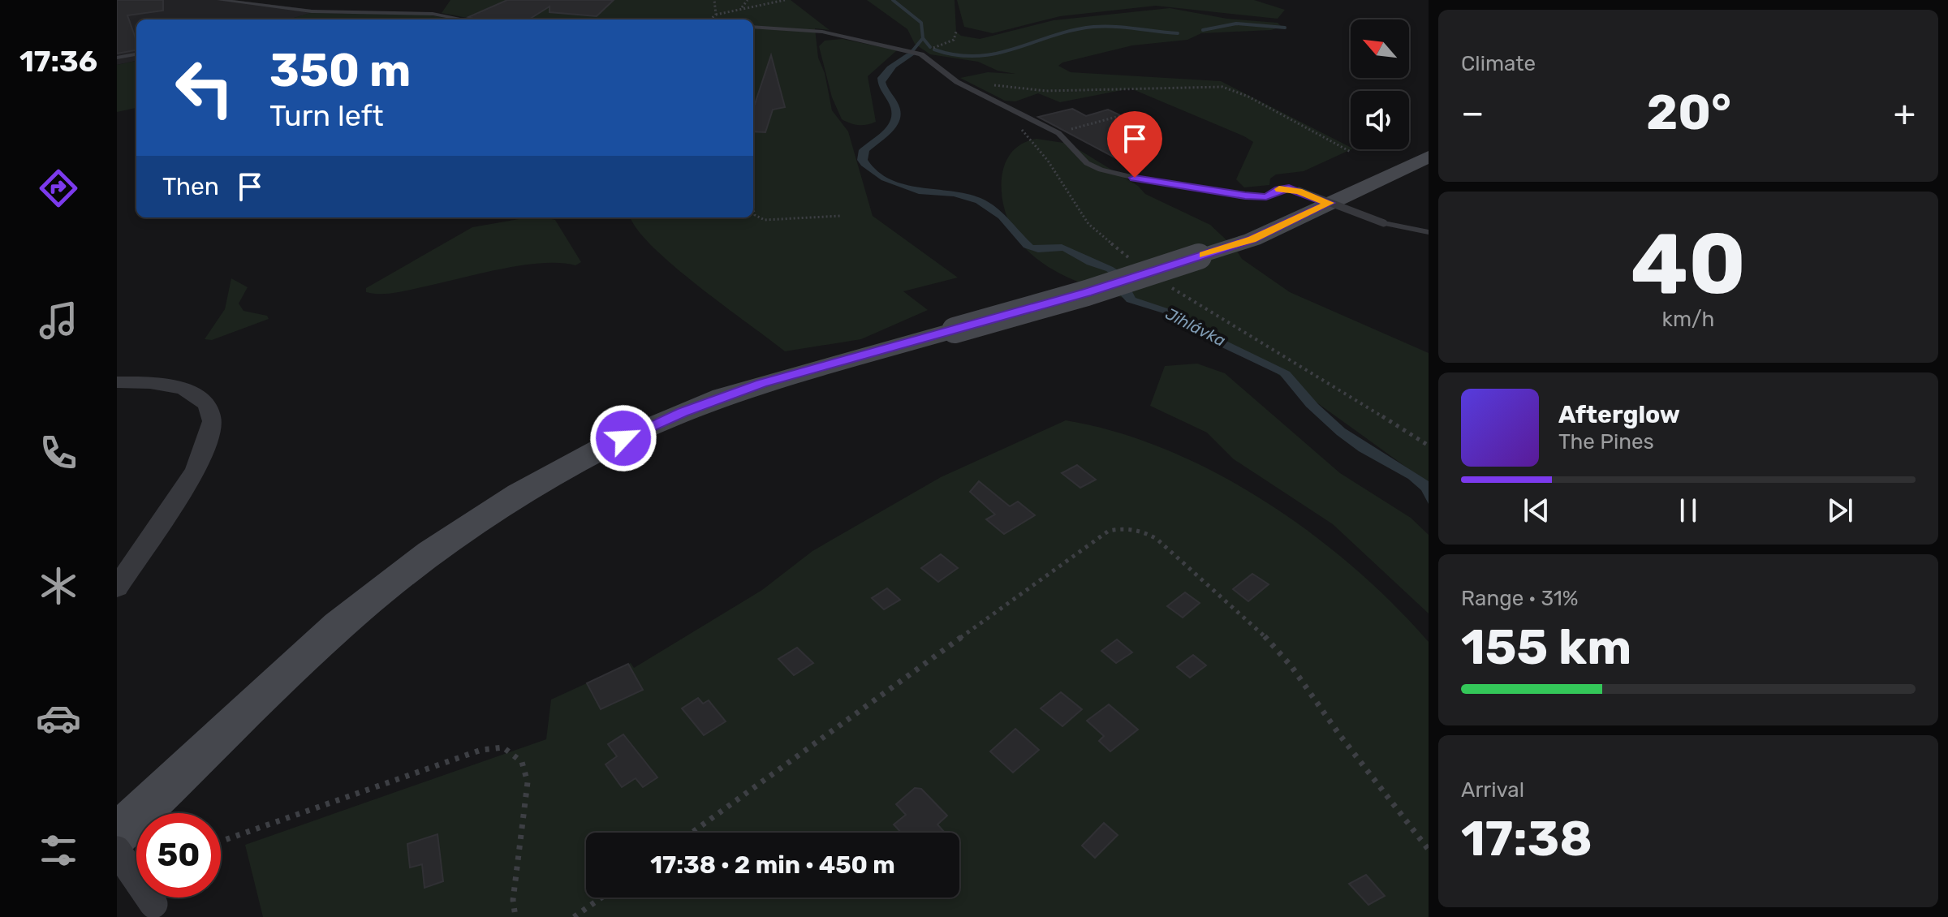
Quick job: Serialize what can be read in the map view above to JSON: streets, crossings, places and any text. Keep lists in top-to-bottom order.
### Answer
{
  "water": ["Jihlávka"],
  "north": "top left",
  "page": {
    "tabs": "17:36",
    "tile": [
      "Climate",
      ["40", "km/h"],
      ["Range · 31%", "155 km"],
      ["Arrival", "17:38"]
    ],
    "turn": ["350 m", "Turn left"],
    "heat": ["−", "20°", "+"],
    "then": "Then",
    "song": ["Afterglow", "The Pines"],
    "limit": "50",
    "trip": "17:38 · 2 min · 450 m"
  }
}
